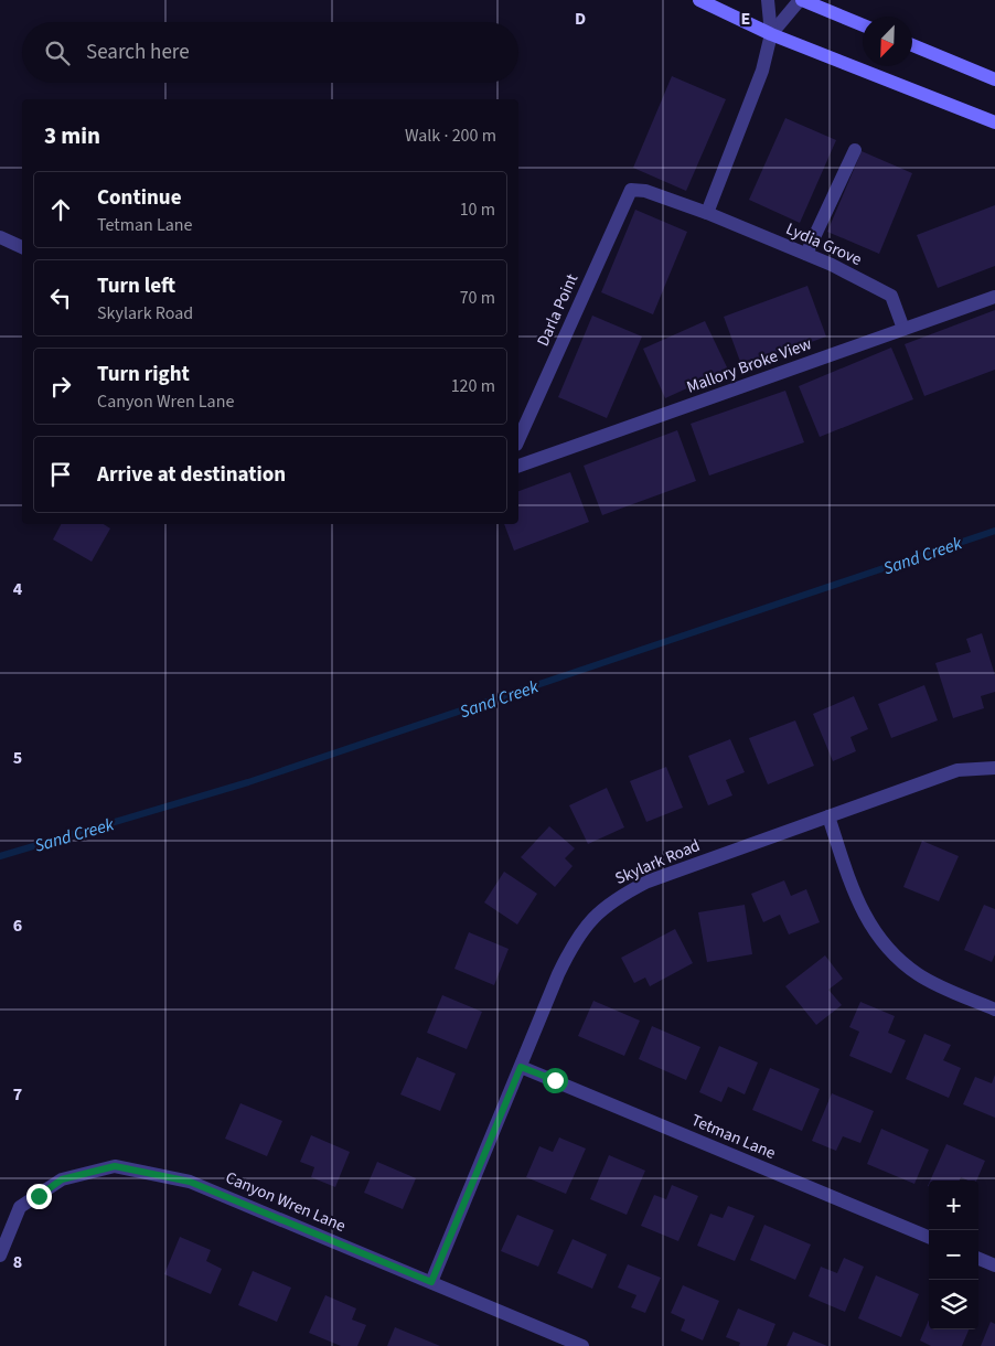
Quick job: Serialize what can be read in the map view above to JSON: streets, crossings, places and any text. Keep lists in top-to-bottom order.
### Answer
{
  "streets": {
    "street": [
      "Lydia Grove",
      "Darla Point",
      "Mallory Broke View",
      "Skylark Road",
      "Tetman Lane",
      "Canyon Wren Lane"
    ]
  },
  "crossings": [
    ["Lydia Grove", "Darla Point"],
    ["Lydia Grove", "Mallory Broke View"],
    ["Skylark Road", "Tetman Lane"],
    ["Skylark Road", "Canyon Wren Lane"]
  ],
  "water": ["Sand Creek"],
  "north": "bottom left",
  "page": {
    "search": "Search here",
    "heading": ["3 min", "Walk · 200 m"],
    "list": [
      ["Continue", "Tetman Lane", "10 m"],
      ["Turn left", "Skylark Road", "70 m"],
      ["Turn right", "Canyon Wren Lane", "120 m"],
      "Arrive at destination"
    ],
    "map_buttons": ["+", "−"]
  },
  "grid": {
    "columns": ["D", "E"],
    "rows": [
      "4",
      "5",
      "6",
      "7",
      "8"
    ]
  }
}
